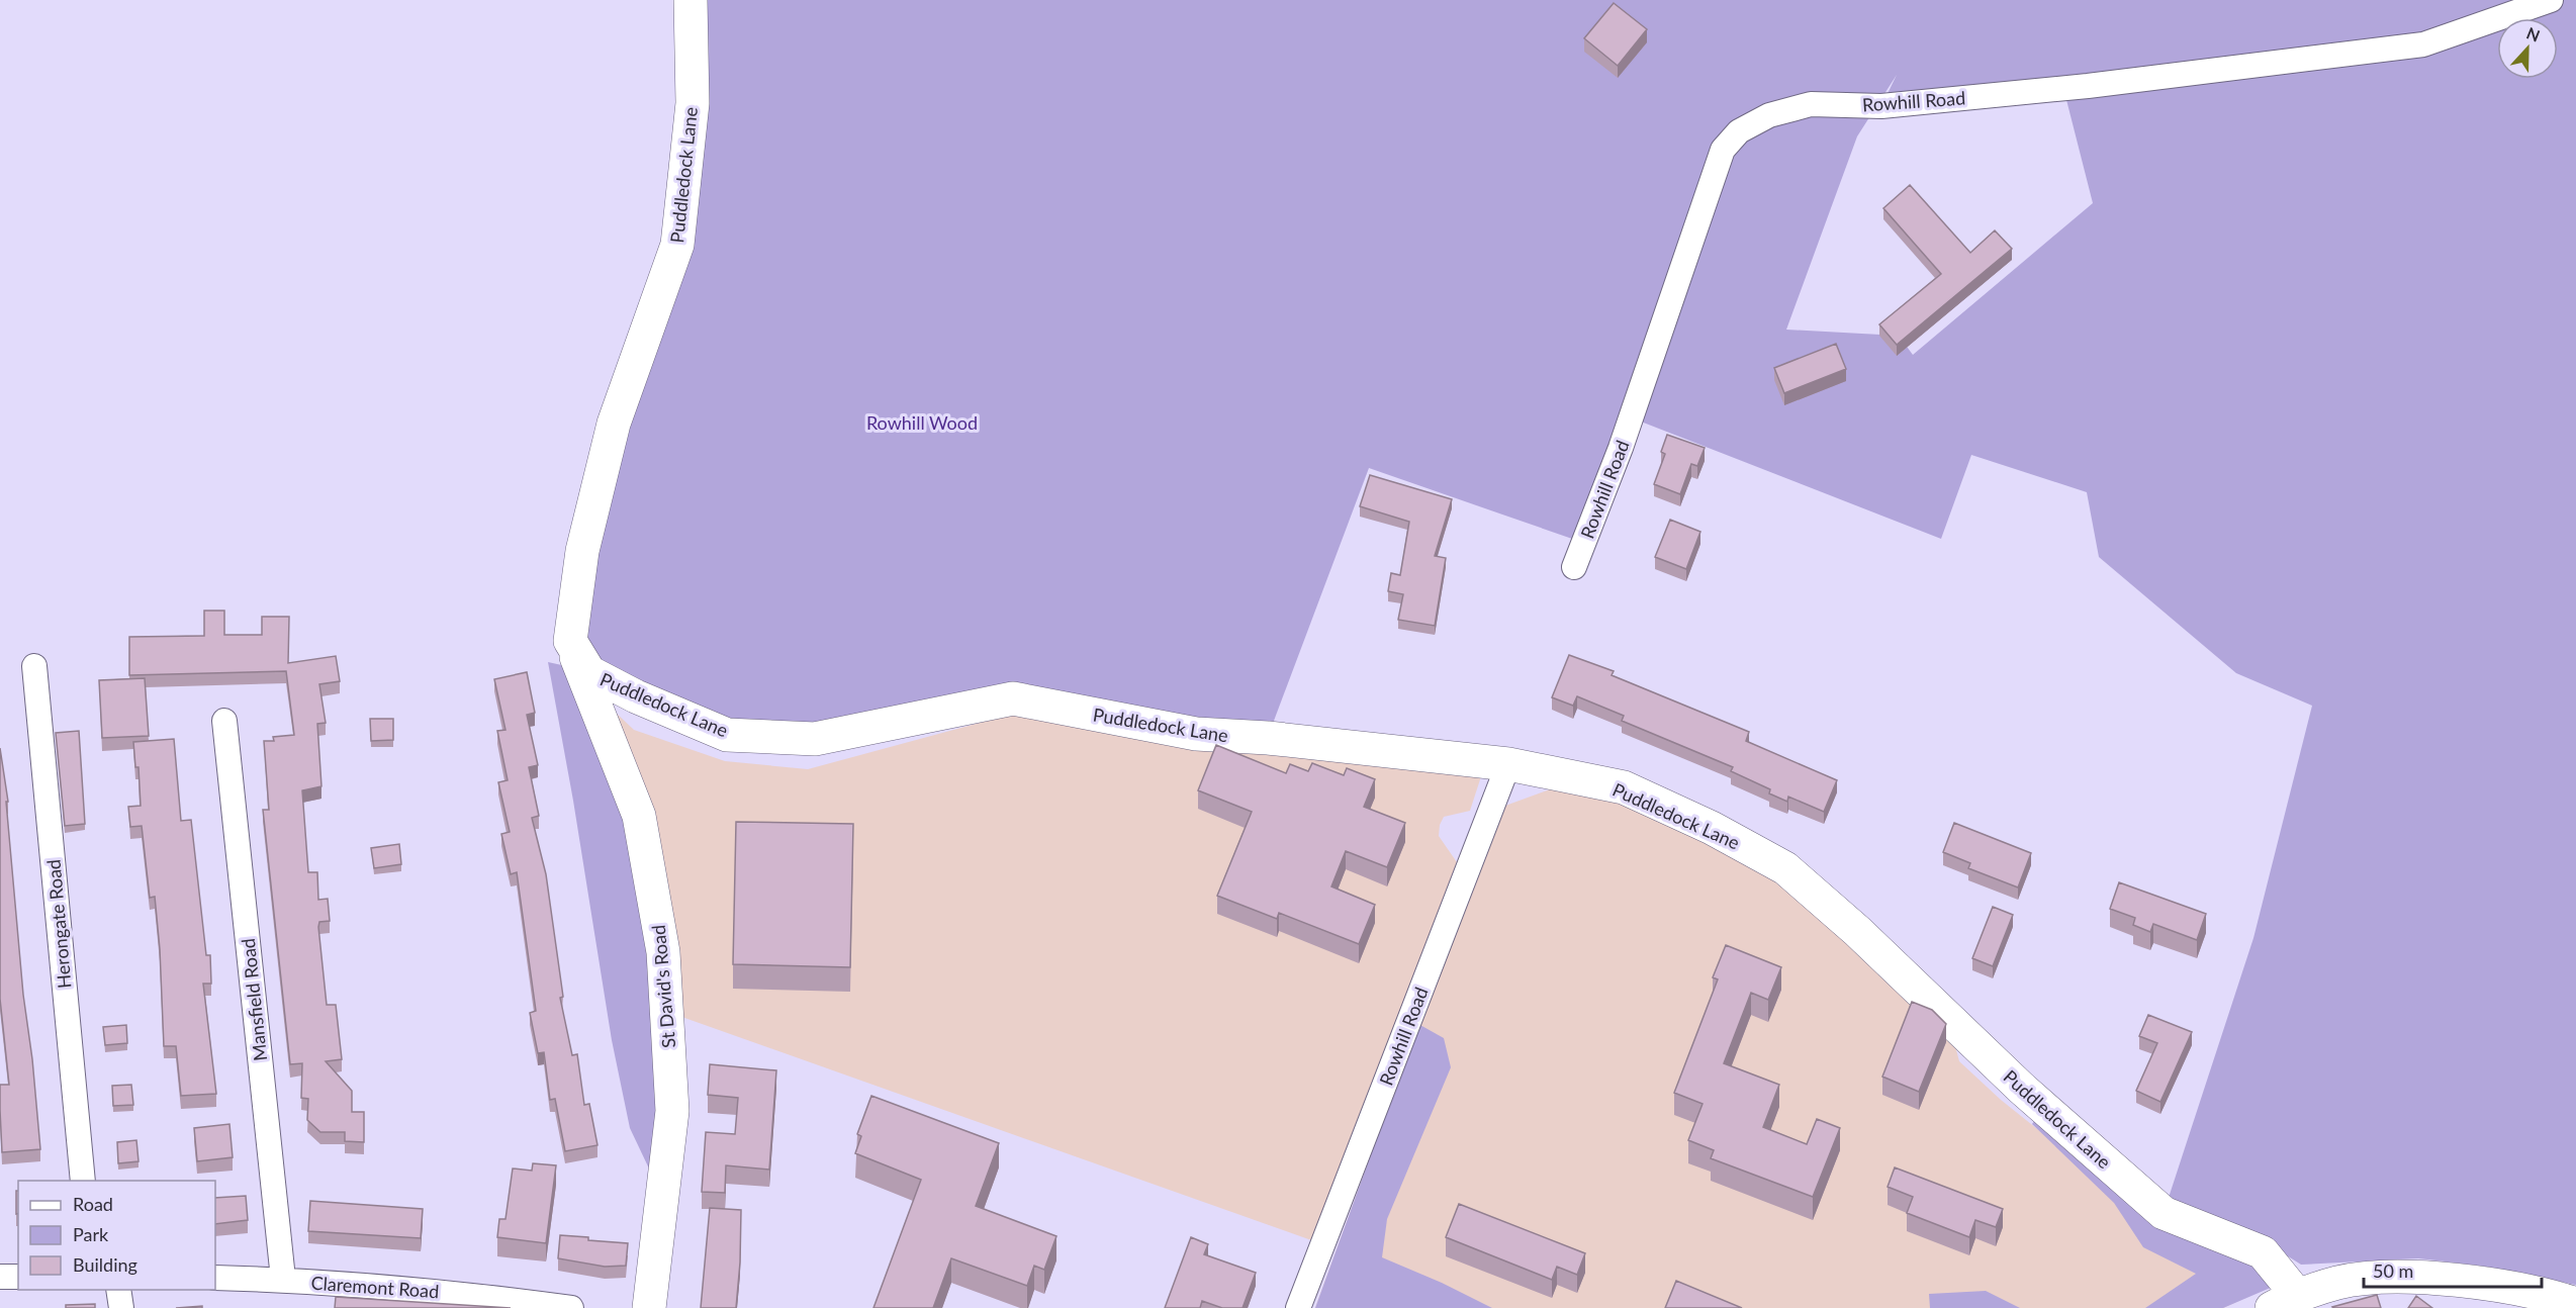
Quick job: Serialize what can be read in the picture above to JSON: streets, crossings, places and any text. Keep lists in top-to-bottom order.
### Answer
{
  "streets": {
    "street": [
      "Rowhill Road",
      "Puddledock Lane",
      "Herongate Road",
      "St David's Road",
      "Mansfield Road",
      "Claremont Road"
    ]
  },
  "crossings": [
    ["Rowhill Road", "Puddledock Lane"],
    ["Puddledock Lane", "St David's Road"],
    ["Mansfield Road", "Claremont Road"]
  ],
  "parks": ["Rowhill Wood"],
  "legend": ["Road", "Park", "Building"],
  "scale_bar": "50 m",
  "north": "top"
}
